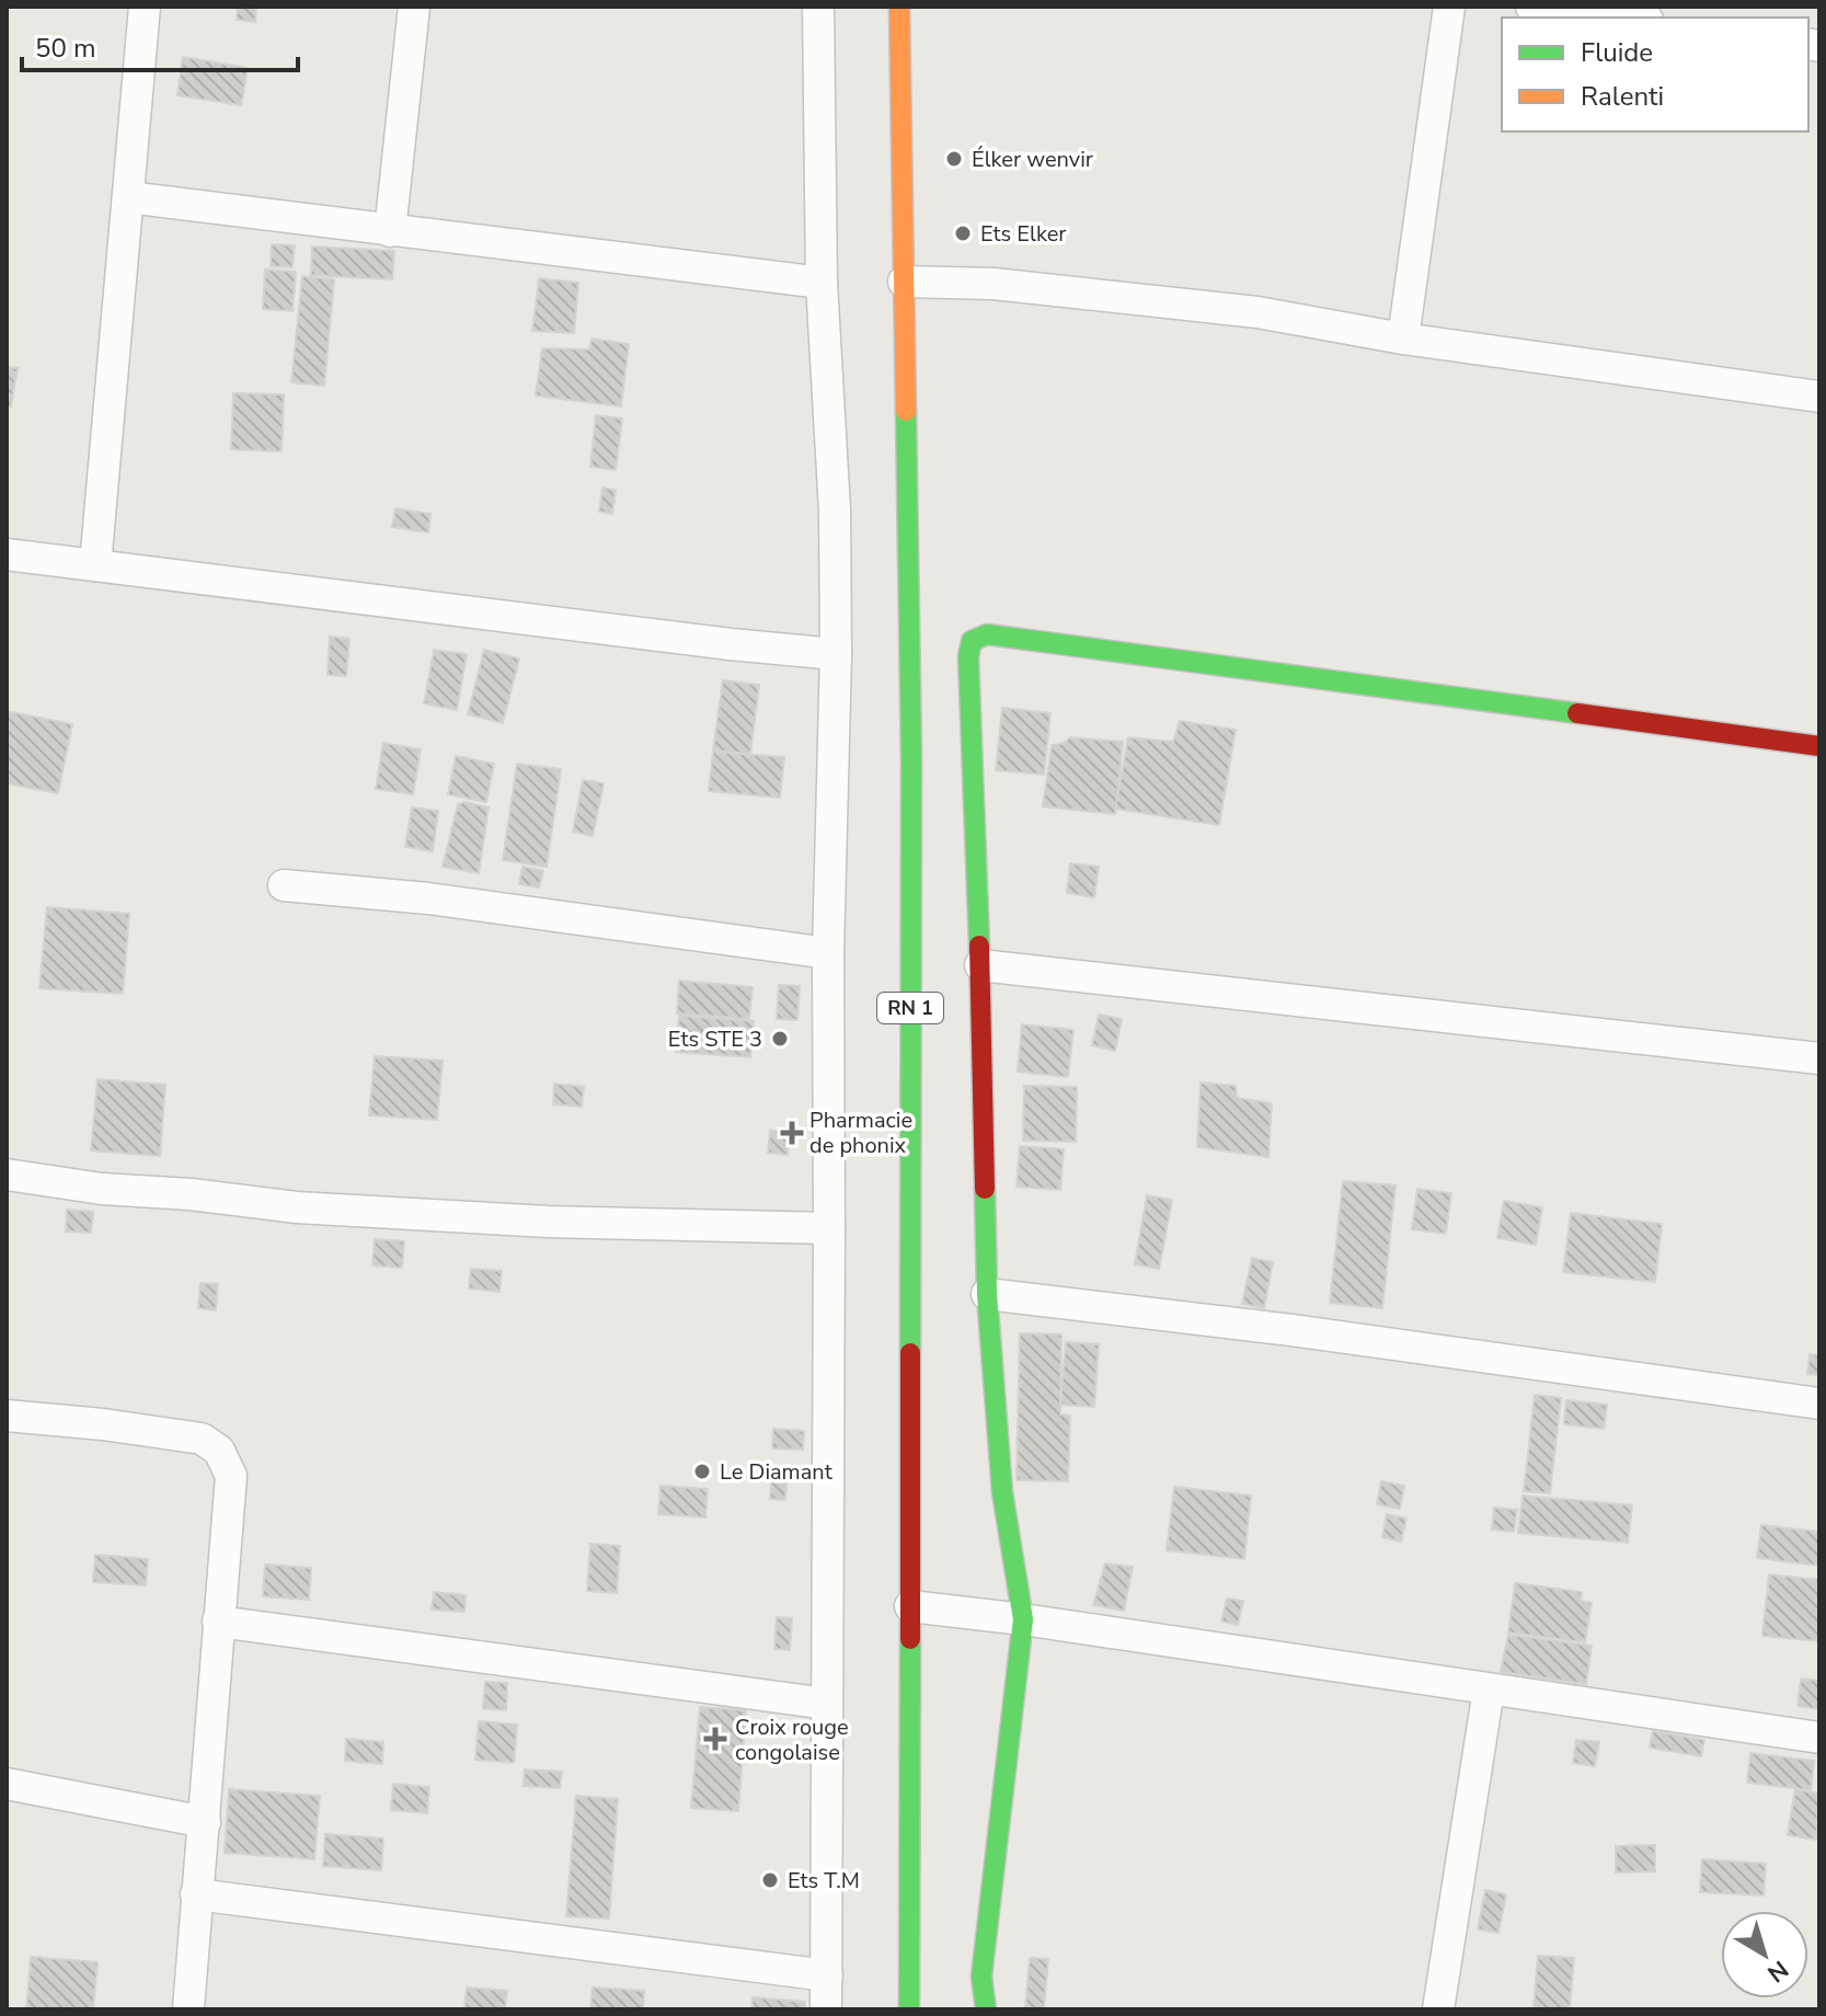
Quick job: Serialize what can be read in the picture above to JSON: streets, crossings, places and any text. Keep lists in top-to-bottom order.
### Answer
{
  "streets": {
    "main road": ["RN 1"]
  },
  "places": {
    "other": [
      "Élker wenvir",
      "Ets Elker",
      "Ets STE 3",
      "Le Diamant",
      "Ets T.M"
    ],
    "health": ["Pharmacie de phonix", "Croix rouge congolaise"]
  },
  "legend": ["Fluide", "Ralenti"],
  "scale_bar": "50 m",
  "north": "bottom right"
}
